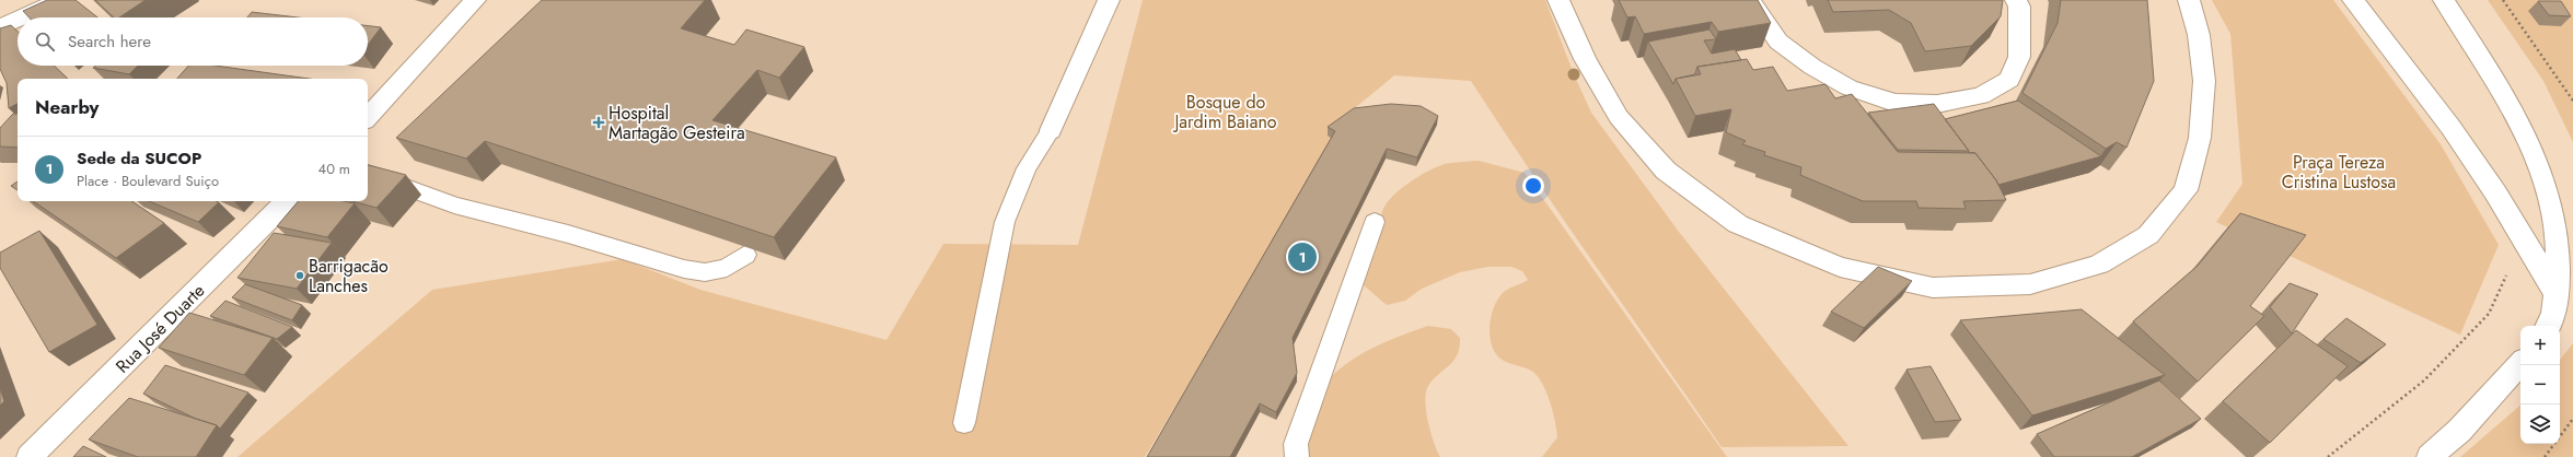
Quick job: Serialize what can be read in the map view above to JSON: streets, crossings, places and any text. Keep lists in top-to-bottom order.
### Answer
{
  "streets": {
    "street": ["Rua José Duarte"]
  },
  "parks": ["Bosque do Jardim Baiano", "Praça Tereza Cristina Lustosa"],
  "places": {
    "health": ["Hospital Martagão Gesteira"],
    "other": ["Barrigacão Lanches"]
  },
  "page": {
    "search": "Search here",
    "heading": "Nearby",
    "list": [
      {
        "mark": "1",
        "name": "Sede da SUCOP",
        "note": "Place · Boulevard Suiço",
        "value": "40 m"
      }
    ],
    "pins": "1",
    "map_buttons": ["+", "−"]
  }
}
